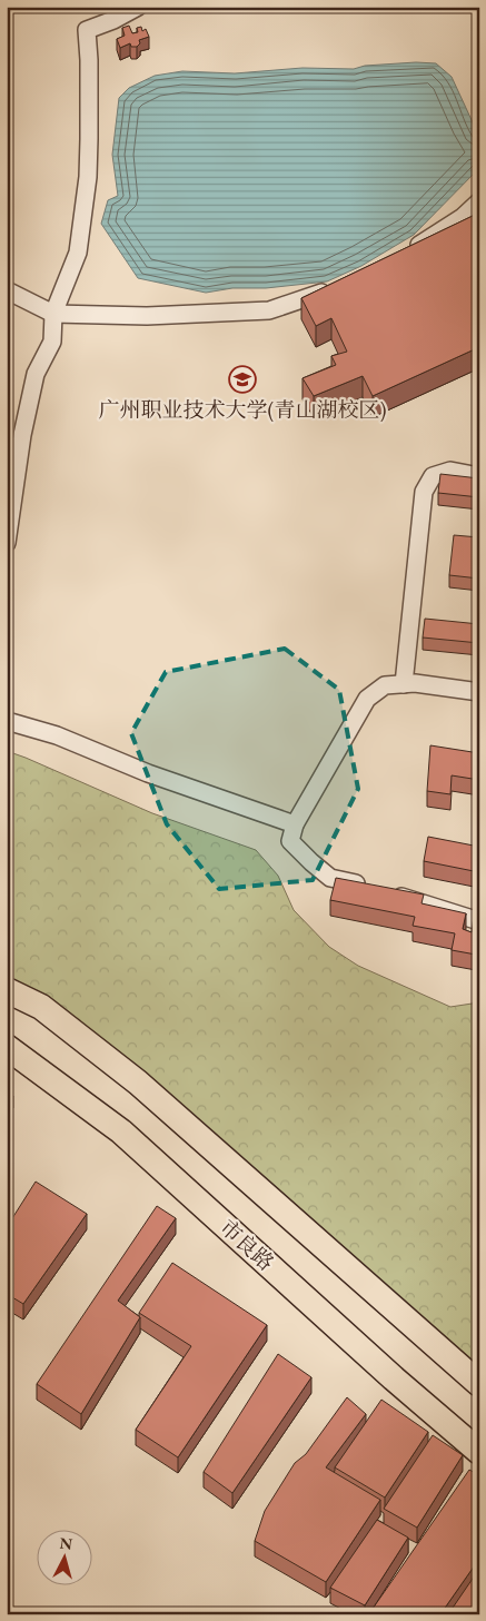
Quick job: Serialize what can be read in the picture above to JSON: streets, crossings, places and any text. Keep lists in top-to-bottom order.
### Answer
{
  "streets": {
    "highway": ["市良路"]
  },
  "places": {
    "school or university": ["广州职业技术大学(青山湖校区)"]
  },
  "north": "top"
}
